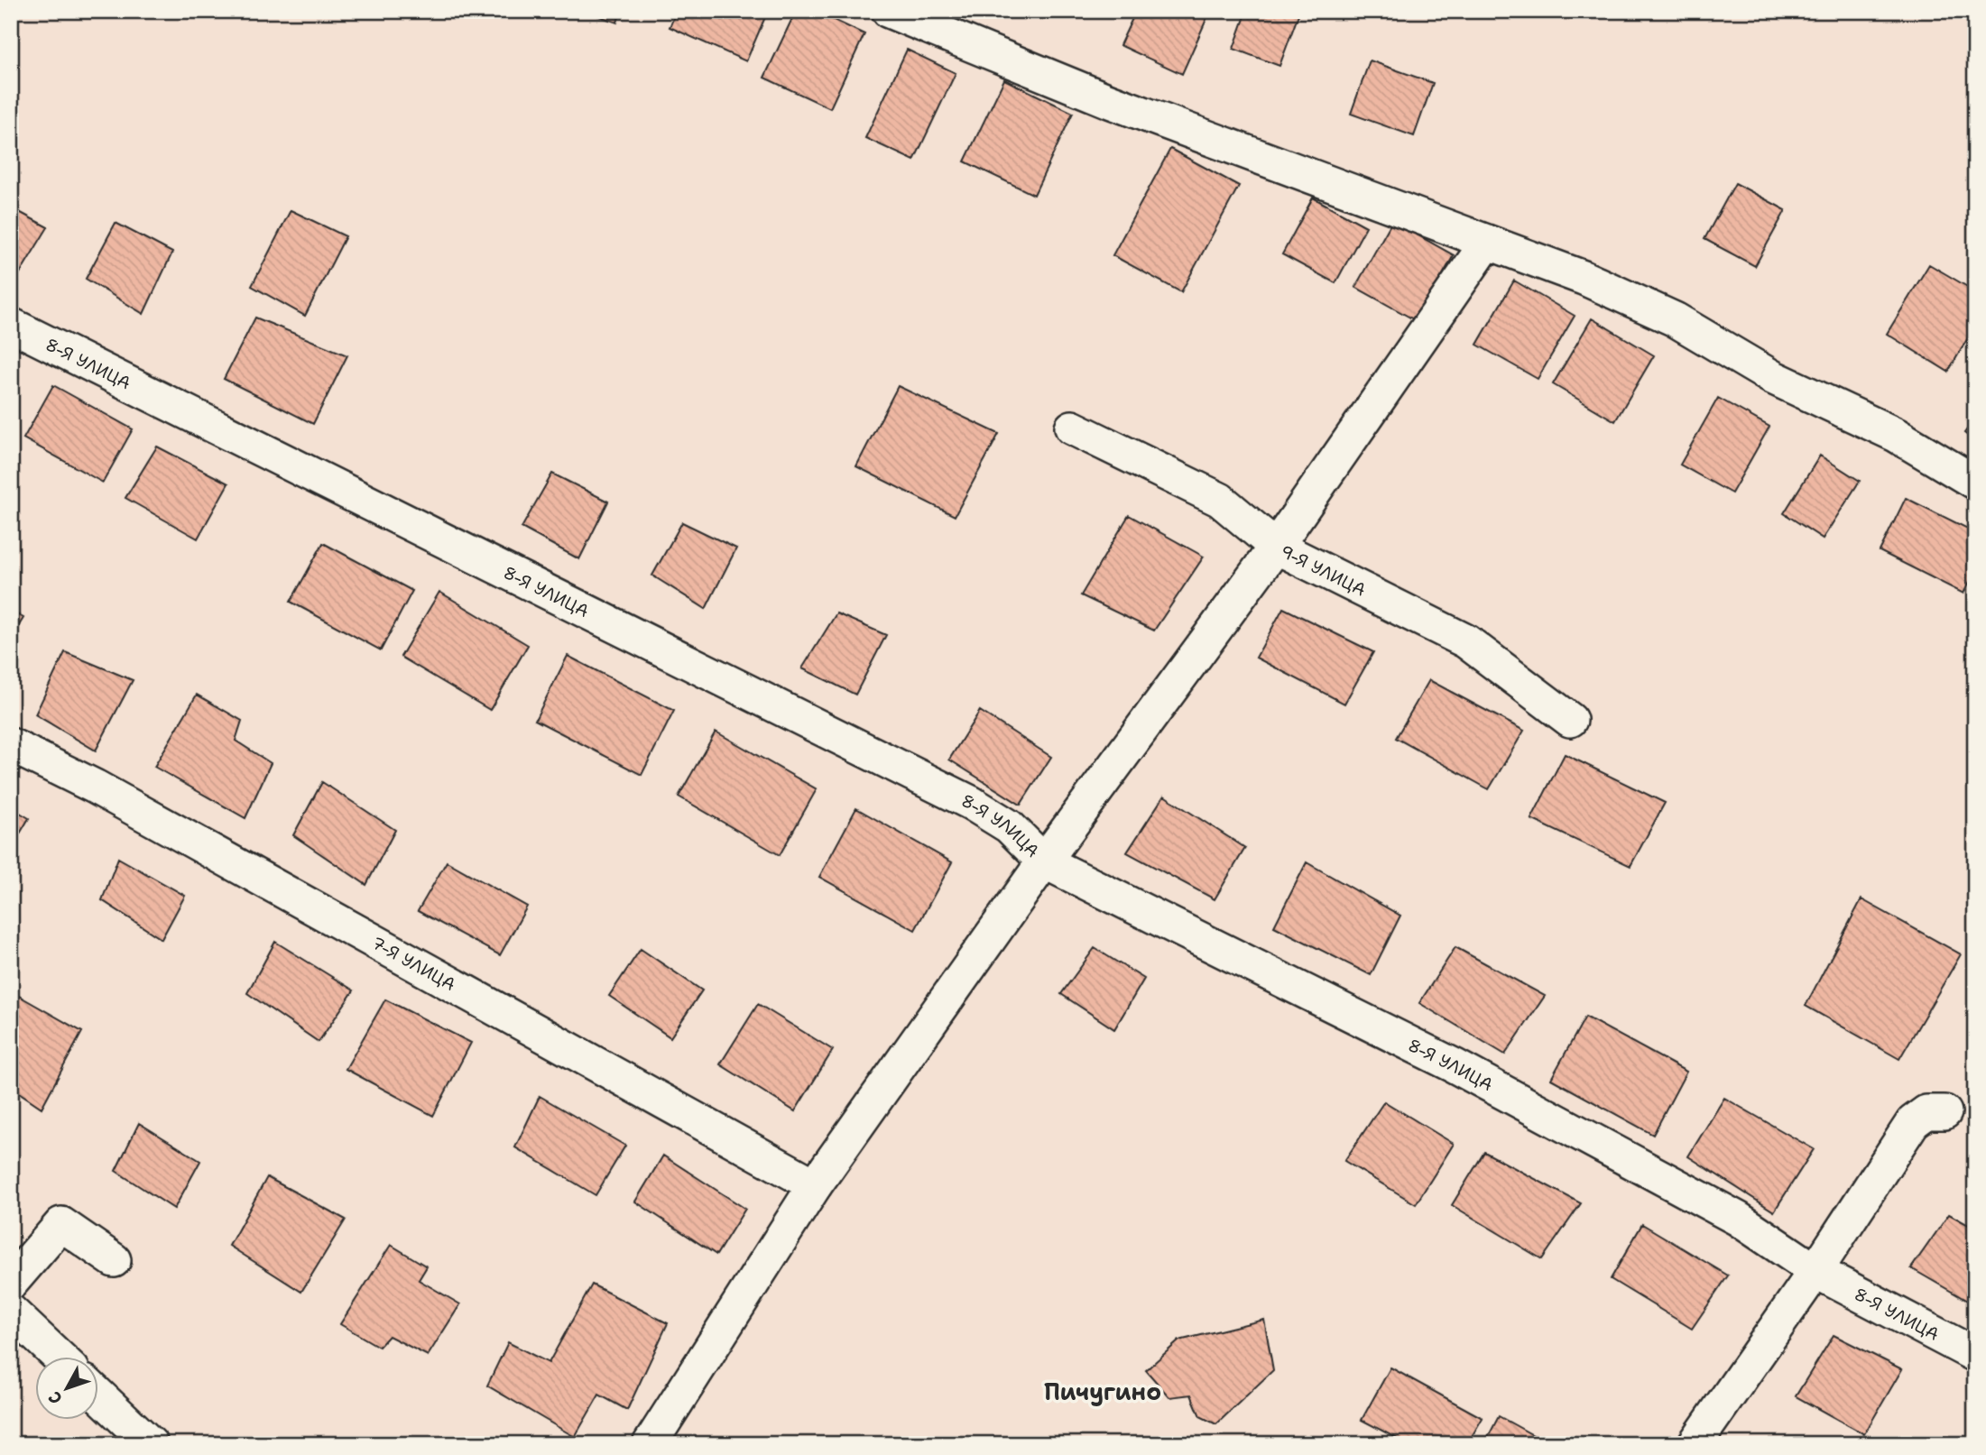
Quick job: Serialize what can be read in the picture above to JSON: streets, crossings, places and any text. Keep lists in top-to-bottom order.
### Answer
{
  "streets": {
    "street": ["8-Я УЛИЦА", "9-Я УЛИЦА", "7-Я УЛИЦА"]
  },
  "districts": ["Пичугино"],
  "north": "bottom left"
}
